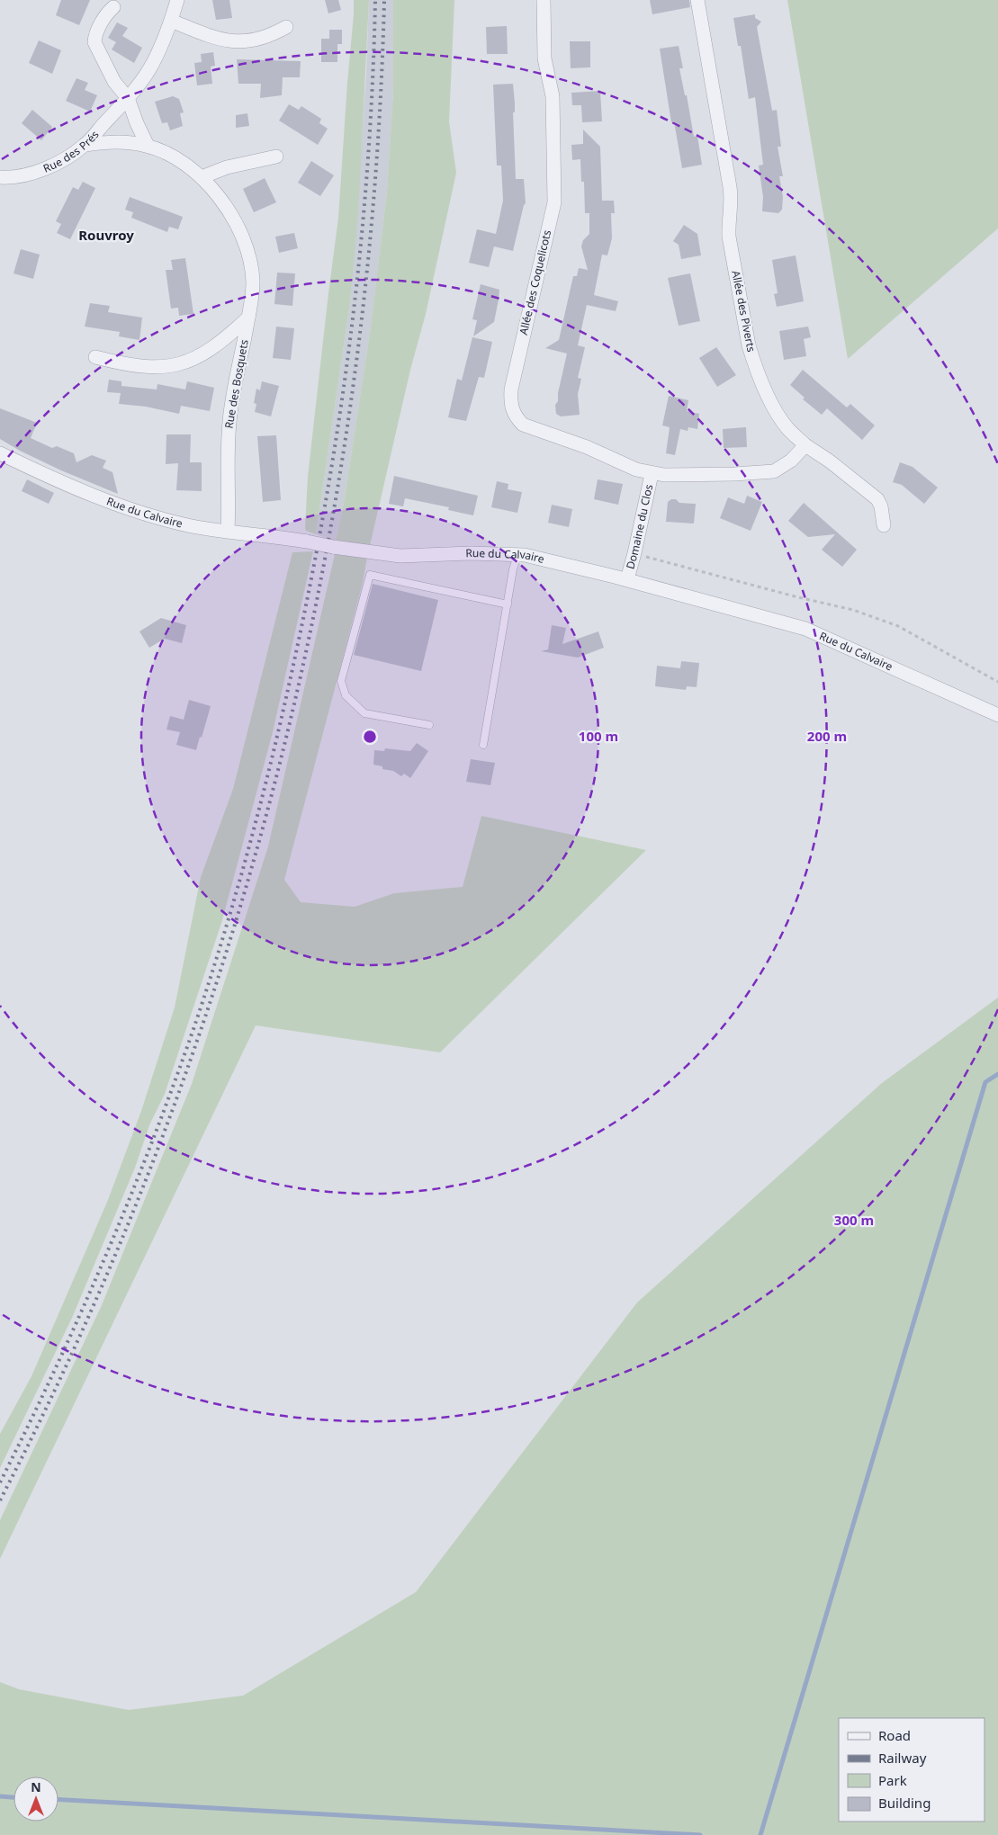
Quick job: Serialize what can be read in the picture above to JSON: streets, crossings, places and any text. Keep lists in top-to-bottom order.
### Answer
{
  "streets": {
    "street": [
      "Rue des Prés",
      "Allée des Coquelicots",
      "Allée des Piverts",
      "Rue des Bosquets",
      "Rue du Calvaire",
      "Domaine du Clos"
    ]
  },
  "crossings": [
    ["Rue des Prés", "Rue des Bosquets"],
    ["Allée des Coquelicots", "Domaine du Clos"],
    ["Rue des Bosquets", "Rue du Calvaire"],
    ["Rue du Calvaire", "Domaine du Clos"]
  ],
  "districts": ["Rouvroy"],
  "legend": [
    "Road",
    "Railway",
    "Park",
    "Building"
  ],
  "north": "top",
  "rings": ["100 m", "200 m", "300 m"]
}
